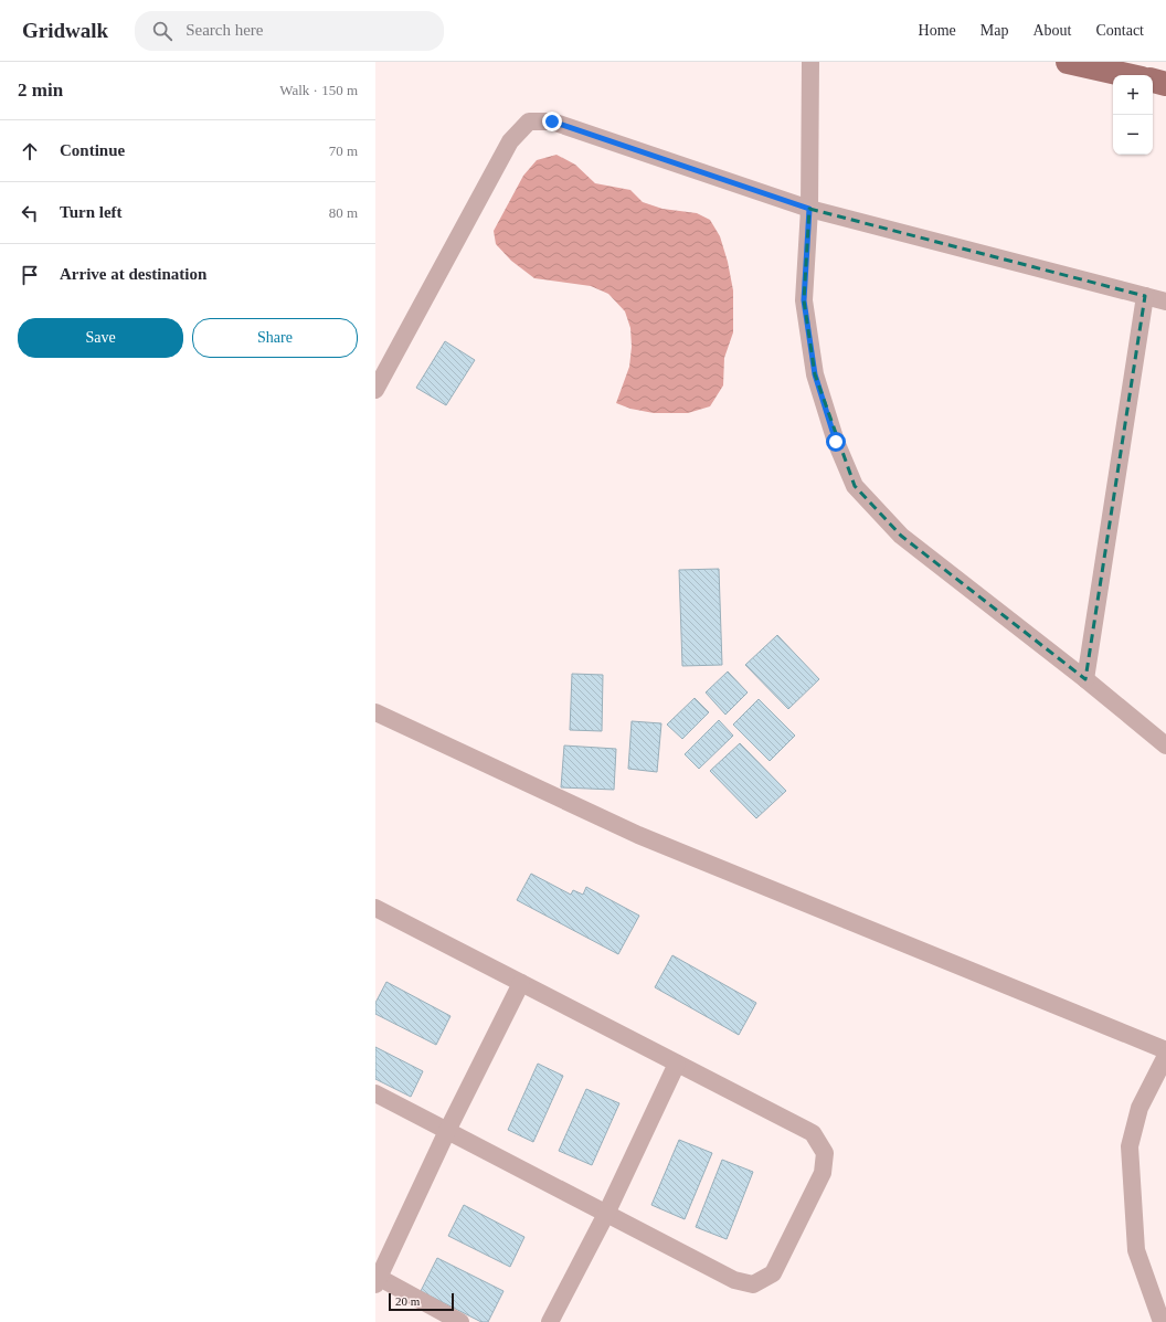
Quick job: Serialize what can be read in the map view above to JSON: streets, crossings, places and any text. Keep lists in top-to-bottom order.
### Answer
{
  "scale_bar": "20 m",
  "page": {
    "header": "Gridwalk",
    "search": "Search here",
    "nav": [
      "Home",
      "Map",
      "About",
      "Contact"
    ],
    "heading": ["2 min", "Walk · 150 m"],
    "map_buttons": ["+", "−"],
    "list": [
      ["Continue", "70 m"],
      ["Turn left", "80 m"],
      "Arrive at destination"
    ],
    "buttons": ["Save", "Share"],
    "scale": "20 m"
  }
}
